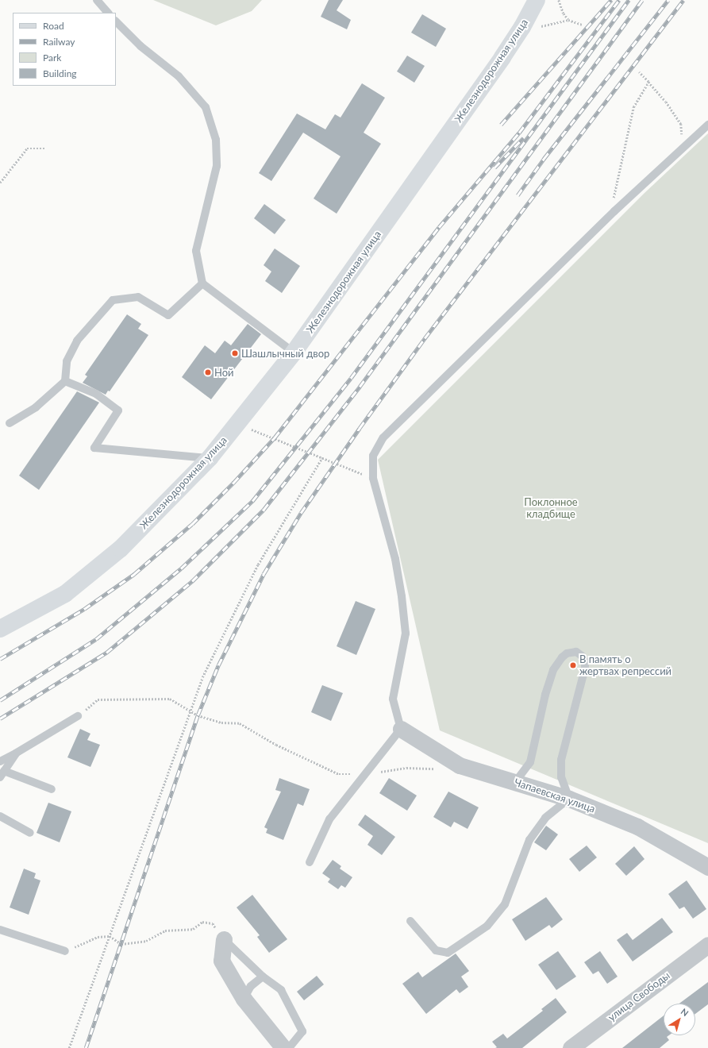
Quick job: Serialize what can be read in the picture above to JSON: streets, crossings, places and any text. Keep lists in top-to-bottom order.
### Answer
{
  "streets": {
    "street": ["Железнодорожная улица", "Чапаевская улица", "улица Свободы"]
  },
  "parks": ["Поклонное кладбище"],
  "places": ["Шашлычный двор", "Ной", "В память о жертвах репрессий"],
  "legend": [
    "Road",
    "Railway",
    "Park",
    "Building"
  ],
  "north": "top right"
}
